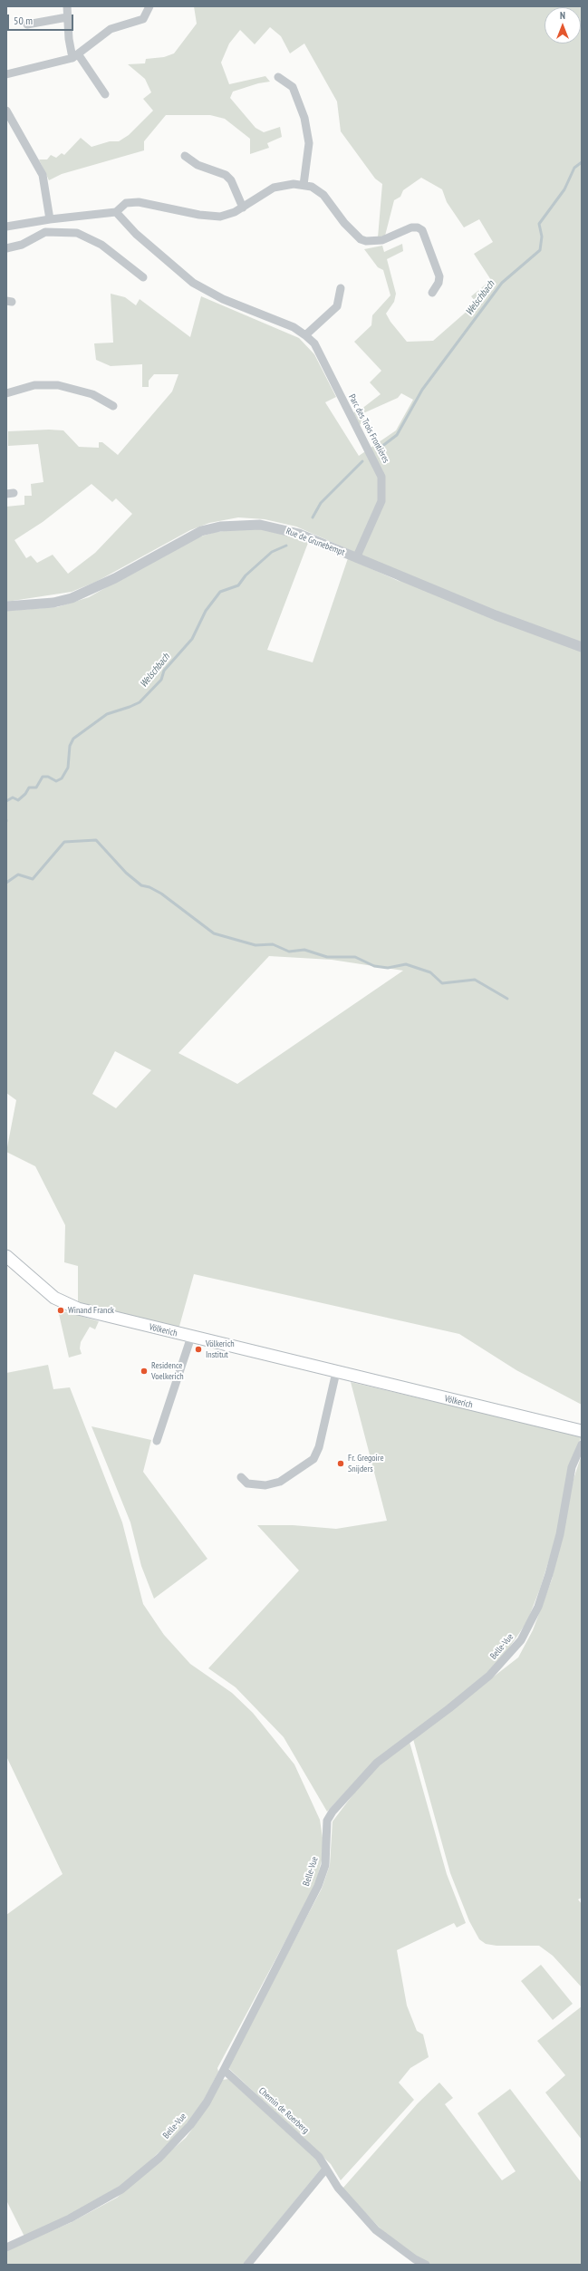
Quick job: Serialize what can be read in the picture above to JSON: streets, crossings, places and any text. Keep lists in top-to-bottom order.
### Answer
{
  "streets": {
    "main road": ["Völkerich"],
    "street": [
      "Parc des Trois Frontières",
      "Rue de Grunebempt",
      "Belle-Vue",
      "Chemin de Roerberg"
    ]
  },
  "crossings": [
    ["Parc des Trois Frontières", "Rue de Grunebempt"],
    ["Belle-Vue", "Chemin de Roerberg"]
  ],
  "water": ["Welschbach"],
  "places": [
    "Winand Franck",
    "Völkerich Institut",
    "Residence Voelkerich",
    "Fr. Gregoire Snijders"
  ],
  "scale_bar": "50 m",
  "north": "top"
}
